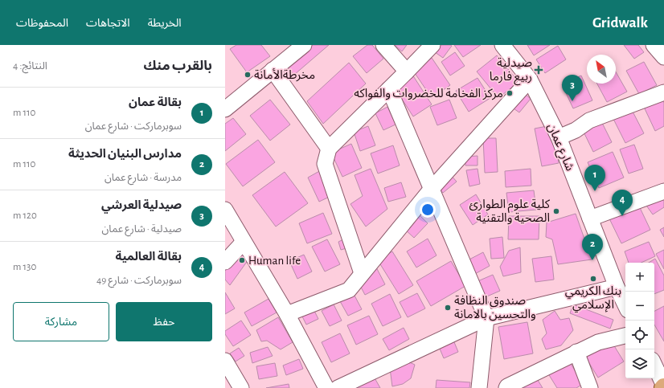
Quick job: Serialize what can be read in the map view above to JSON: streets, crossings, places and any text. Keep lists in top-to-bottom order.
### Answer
{
  "streets": {
    "street": ["شارع عمان"]
  },
  "places": {
    "health": ["صيدلية ربيع فارما"],
    "other": [
      "مخرطةالأمانة",
      "مركز الفخامة للخضروات والفواكه",
      "كلية علوم الطوارئ الصحية والتقنية",
      "Human life",
      "بنك الكريمي الإسلامي",
      "صندوق النظافة والتحسين بالامانة"
    ]
  },
  "north": "top left",
  "page": {
    "header": "Gridwalk",
    "nav": ["الخريطة", "الاتجاهات", "المحفوظات"],
    "heading": ["بالقرب منك", "النتائج: 4"],
    "pins": [
      "3",
      "1",
      "4",
      "2"
    ],
    "list": [
      {
        "mark": "1",
        "name": "بقالة عمان",
        "note": "سوبرماركت · شارع عمان",
        "value": "110 m"
      },
      {
        "mark": "2",
        "name": "مدارس البنيان الحديثة",
        "note": "مدرسة · شارع عمان",
        "value": "110 m"
      },
      {
        "mark": "3",
        "name": "صيدلية العرشي",
        "note": "صيدلية · شارع عمان",
        "value": "120 m"
      },
      {
        "mark": "4",
        "name": "بقالة العالمية",
        "note": "سوبرماركت · شارع 49",
        "value": "130 m"
      }
    ],
    "map_buttons": ["+", "−"],
    "buttons": ["حفظ", "مشاركة"]
  }
}
